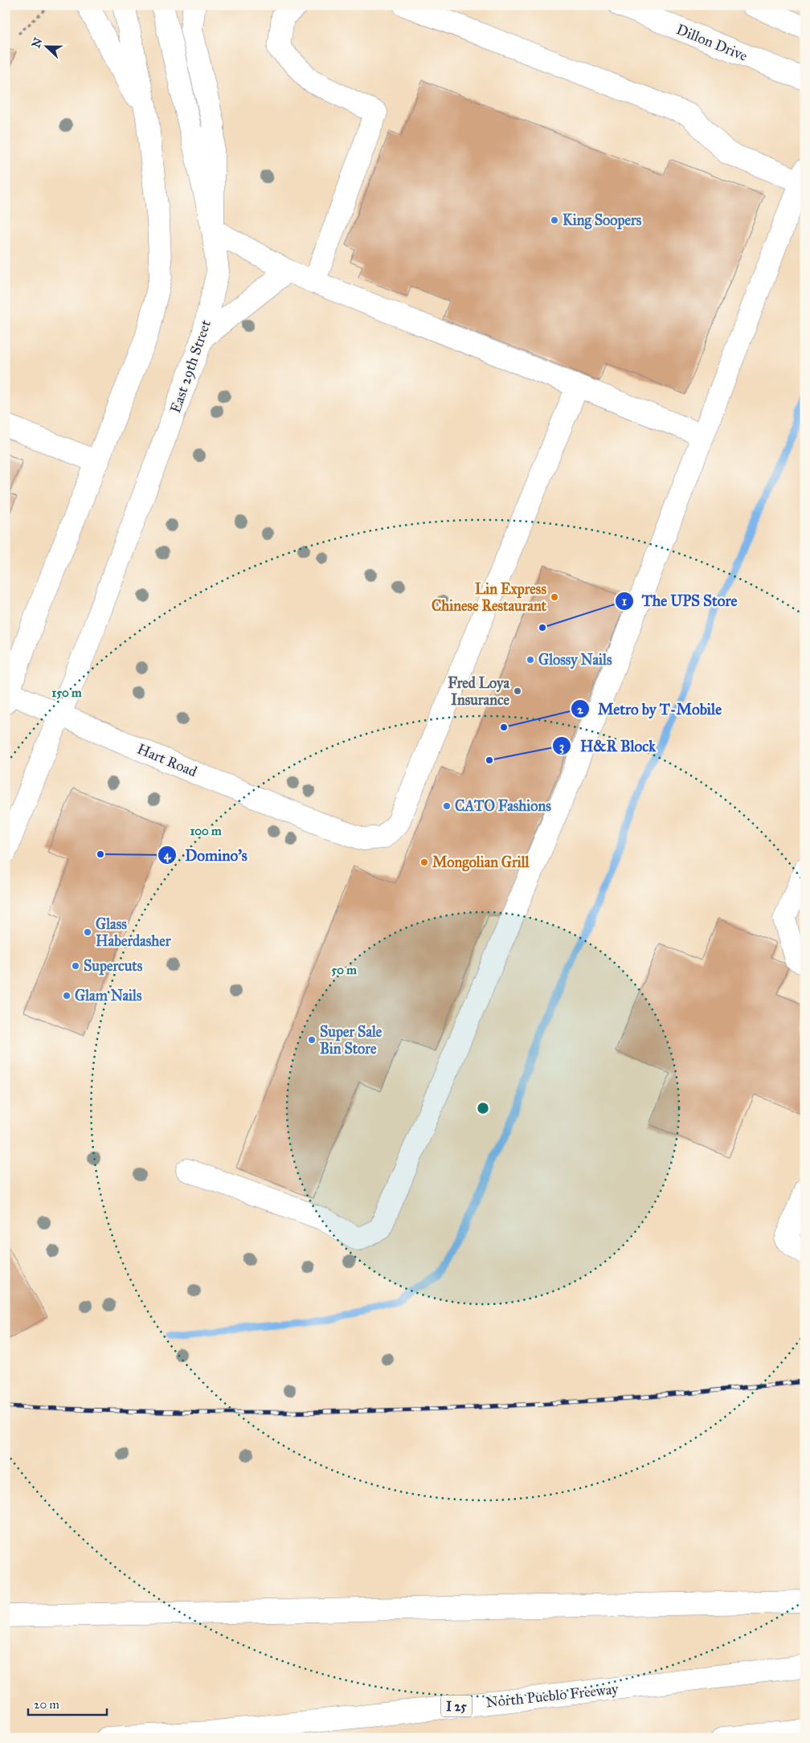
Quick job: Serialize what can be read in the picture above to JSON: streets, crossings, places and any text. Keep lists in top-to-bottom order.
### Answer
{
  "streets": {
    "main road": [
      "Dillon Drive",
      "East 29th Street",
      "Hart Road",
      "North Pueblo Freeway",
      "I 25"
    ]
  },
  "crossings": [
    ["East 29th Street", "Hart Road"]
  ],
  "places": [
    "King Soopers",
    "Lin Express Chinese Restaurant",
    "The UPS Store",
    "Glossy Nails",
    "Fred Loya Insurance",
    "Metro by T-Mobile",
    "H&R Block",
    "CATO Fashions",
    "Domino's",
    "Mongolian Grill",
    "Glass Haberdasher",
    "Supercuts",
    "Glam Nails",
    "Super Sale Bin Store"
  ],
  "scale_bar": "20 m",
  "north": "left",
  "rings": ["150 m", "100 m", "50 m"]
}
